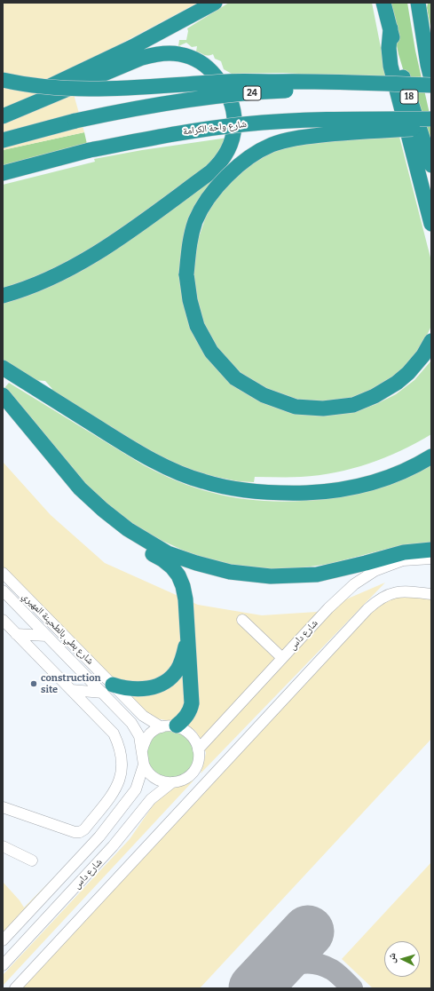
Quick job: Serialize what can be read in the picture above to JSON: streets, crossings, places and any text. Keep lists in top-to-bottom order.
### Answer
{
  "streets": {
    "highway": ["24", "18", "شارع واحة الكرامة"],
    "street": ["شارع بطي بالطحينة المهيري", "شارع داس"]
  },
  "crossings": [
    ["شارع بطي بالطحينة المهيري", "شارع داس"]
  ],
  "places": ["construction site"],
  "north": "left"
}
